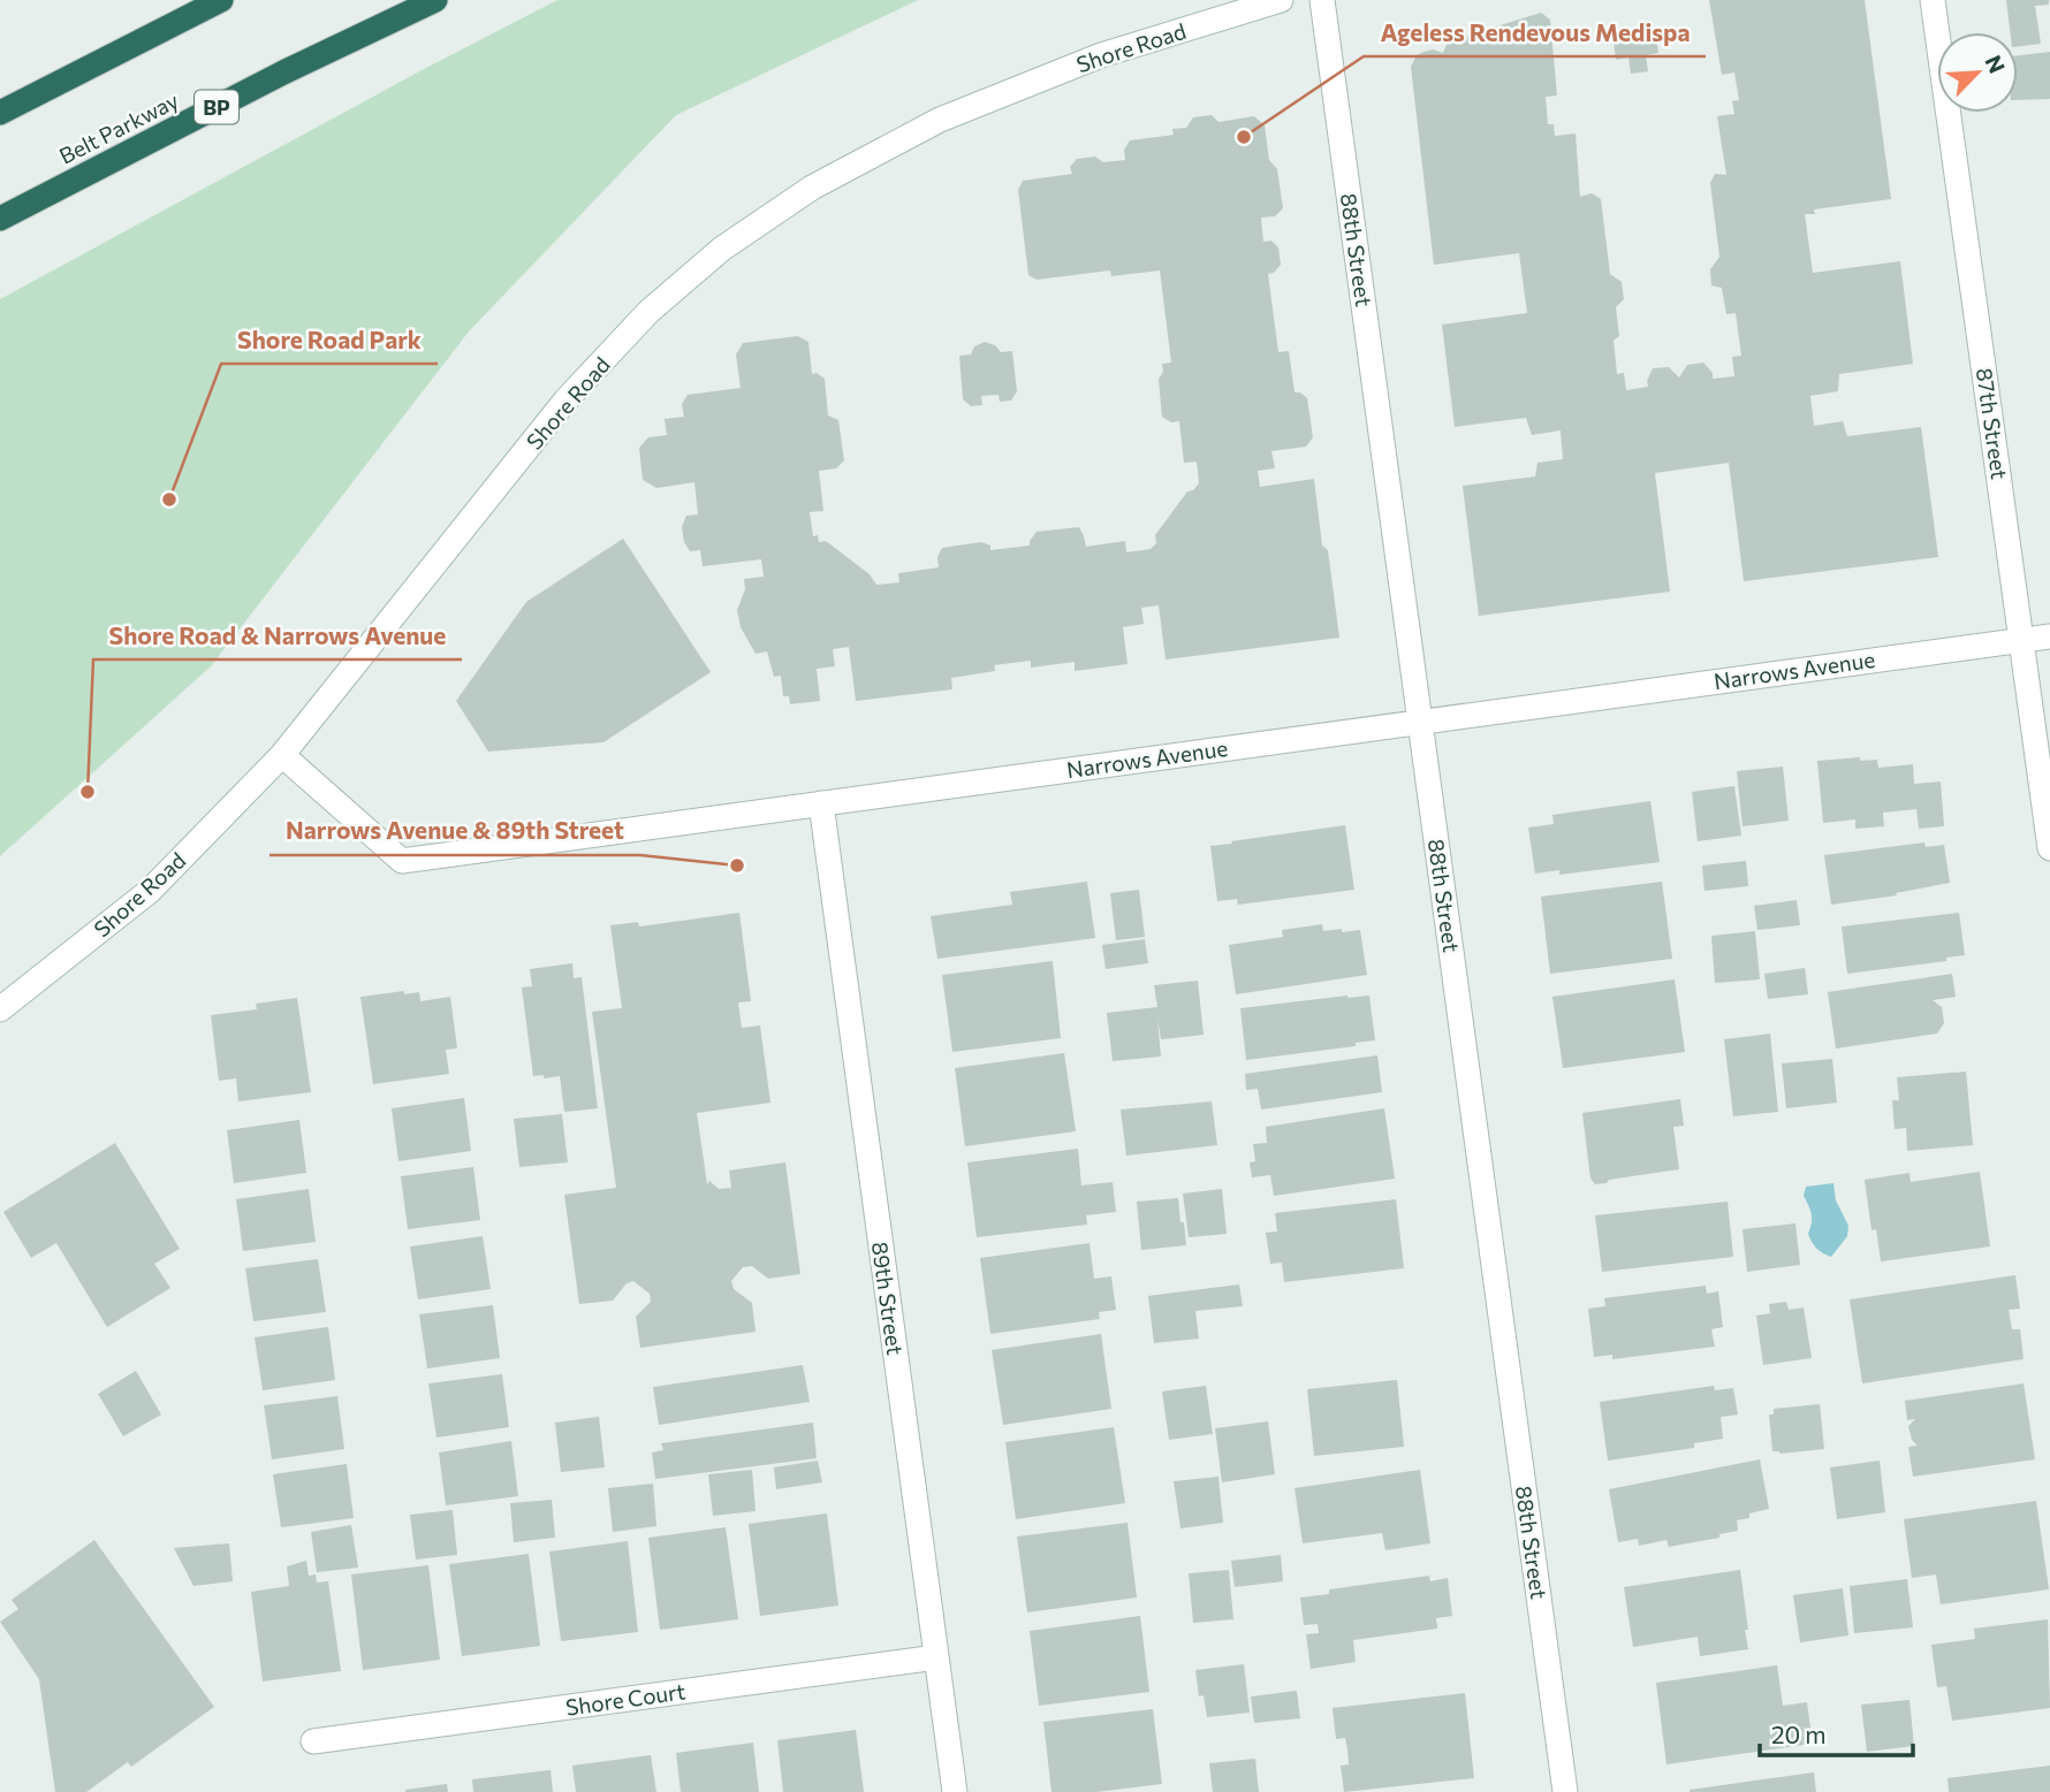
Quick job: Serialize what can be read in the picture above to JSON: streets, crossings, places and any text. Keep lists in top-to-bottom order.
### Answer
{
  "streets": {
    "highway": ["BP", "Belt Parkway"],
    "street": [
      "Shore Road",
      "88th Street",
      "87th Street",
      "Narrows Avenue",
      "89th Street",
      "Shore Court"
    ]
  },
  "crossings": [
    ["Shore Road", "Narrows Avenue"],
    ["88th Street", "Narrows Avenue"],
    ["87th Street", "Narrows Avenue"],
    ["Narrows Avenue", "89th Street"],
    ["89th Street", "Shore Court"]
  ],
  "places": [
    "Ageless Rendevous Medispa",
    "Shore Road Park",
    "Shore Road & Narrows Avenue",
    "Narrows Avenue & 89th Street"
  ],
  "scale_bar": "20 m",
  "north": "top right"
}
